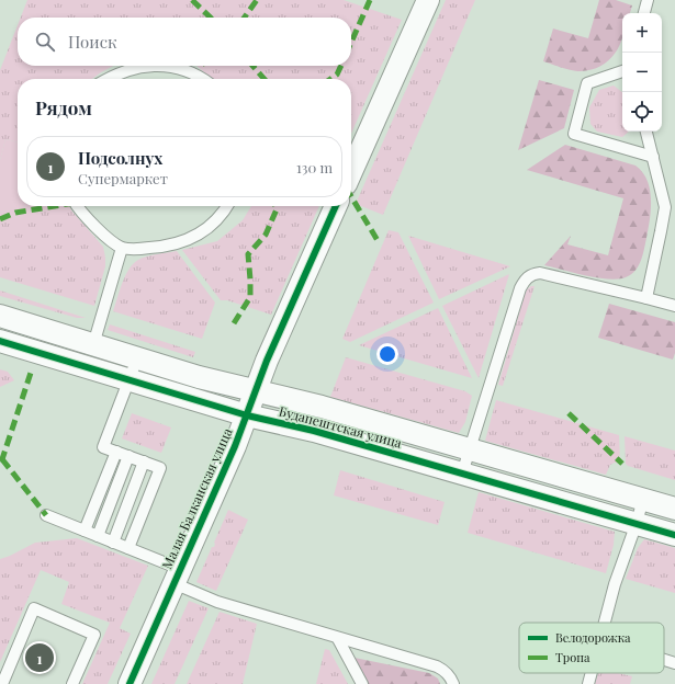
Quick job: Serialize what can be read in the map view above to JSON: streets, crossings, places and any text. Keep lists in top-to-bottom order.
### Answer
{
  "streets": {
    "street": ["Будапештская улица", "Малая Балканская улица"]
  },
  "crossings": [
    ["Будапештская улица", "Малая Балканская улица"]
  ],
  "legend": ["Велодорожка", "Тропа"],
  "page": {
    "map_buttons": ["+", "−"],
    "search": "Поиск",
    "heading": "Рядом",
    "list": [
      {
        "mark": "1",
        "name": "Подсолнух",
        "note": "Супермаркет",
        "value": "130 m"
      }
    ],
    "pins": "1"
  }
}
